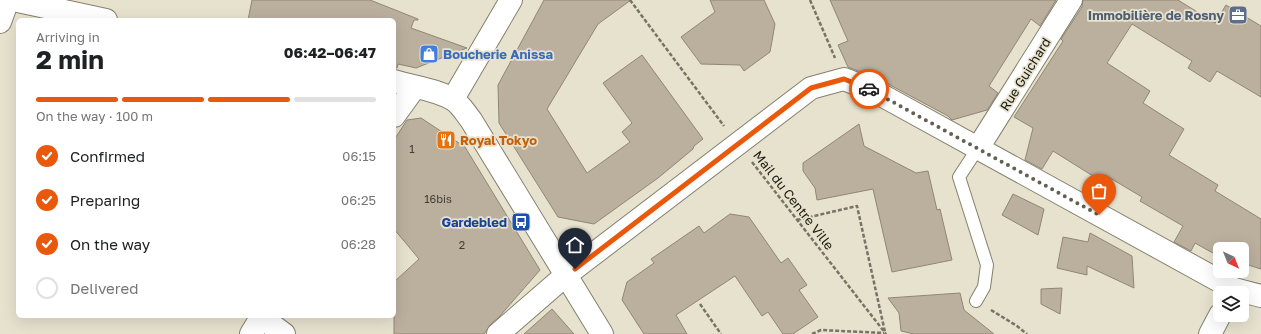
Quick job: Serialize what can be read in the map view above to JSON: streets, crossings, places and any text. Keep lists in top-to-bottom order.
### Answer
{
  "streets": {
    "street": ["Rue Guichard"],
    "path": ["Mail du Centre Ville"]
  },
  "places": {
    "office": ["Immobilière de Rosny"],
    "shop": ["Boucherie Anissa"],
    "restaurant": ["Royal Tokyo"],
    "bus stop": ["Gardebled"]
  },
  "house_numbers": ["1", "16bis", "2"],
  "north": "bottom right",
  "page": {
    "heading": ["2 min", "Arriving in", "06:42–06:47"],
    "bar": "On the way · 100 m",
    "list": [
      ["Confirmed", "06:15"],
      ["Preparing", "06:25"],
      ["On the way", "06:28"],
      "Delivered"
    ]
  }
}
